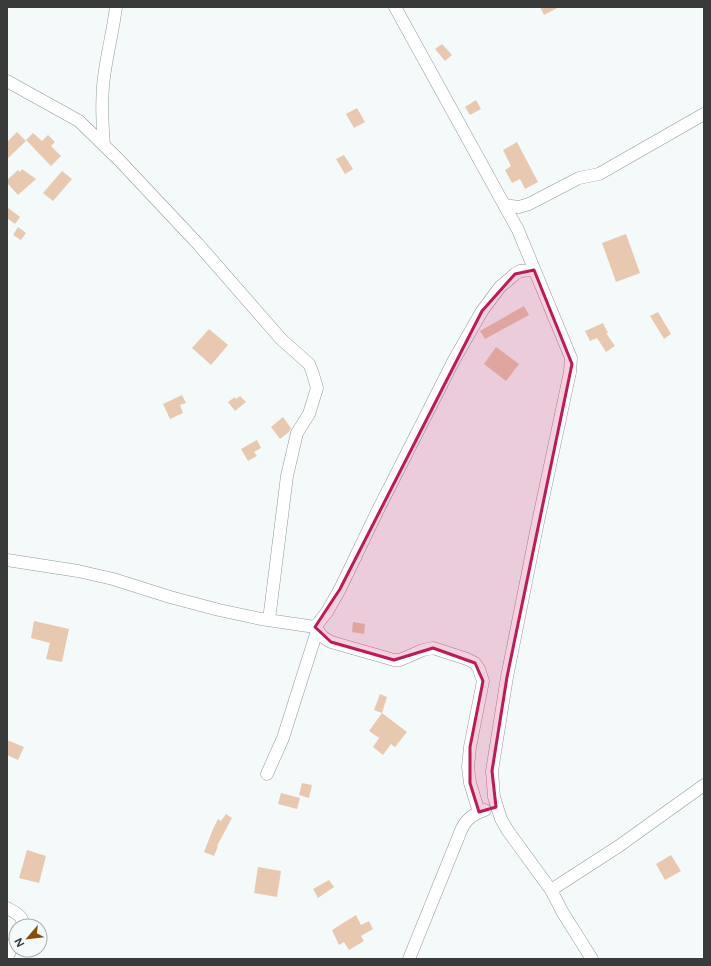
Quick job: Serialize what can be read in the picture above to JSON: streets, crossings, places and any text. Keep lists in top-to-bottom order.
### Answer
{
  "north": "bottom left"
}
